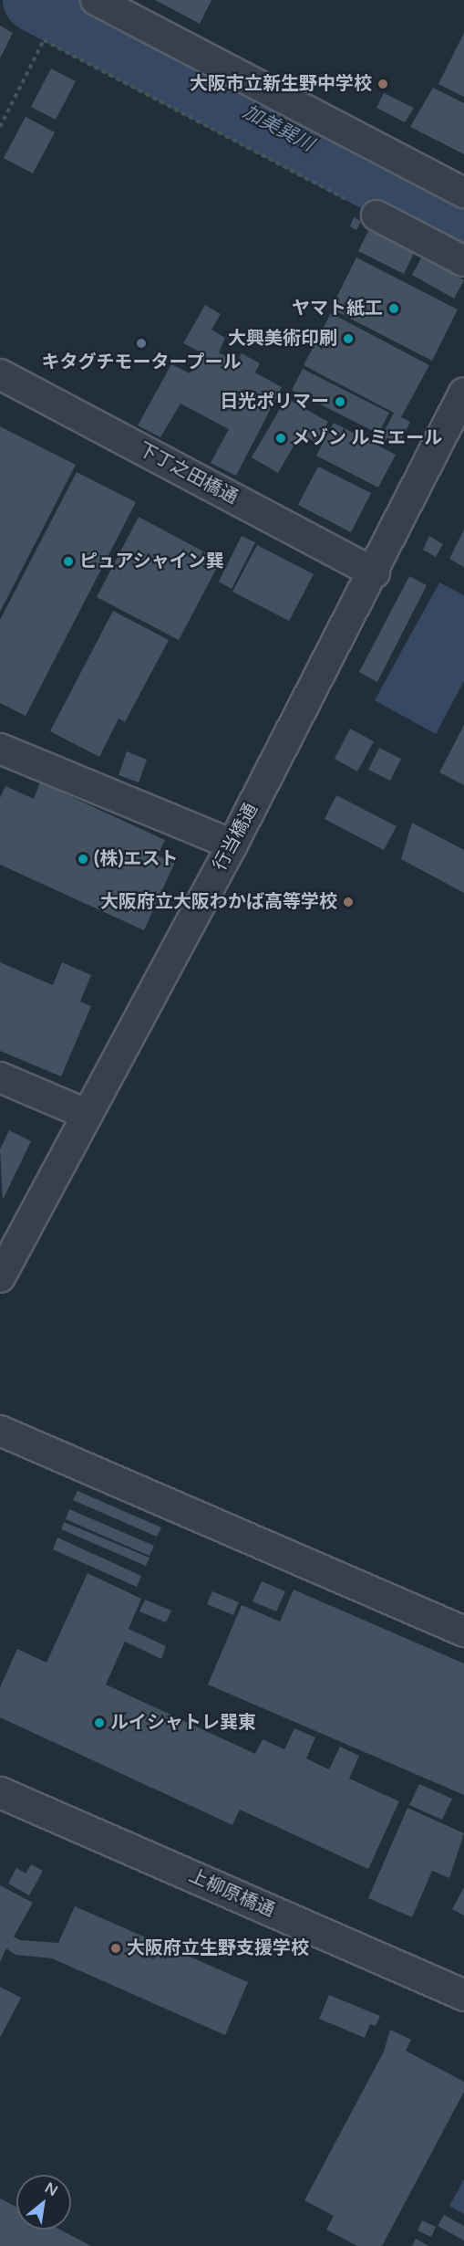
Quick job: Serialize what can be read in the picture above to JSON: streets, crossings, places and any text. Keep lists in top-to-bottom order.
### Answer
{
  "streets": {
    "street": ["下丁之田橋通", "行当橋通", "上柳原橋通"]
  },
  "crossings": [
    ["下丁之田橋通", "行当橋通"]
  ],
  "water": ["加美巽川"],
  "places": [
    "大阪市立新生野中学校",
    "ヤマト紙工",
    "大興美術印刷",
    "キタグチモータープール",
    "日光ポリマー",
    "メゾン ルミエール",
    "ピュアシャイン巽",
    "(株)エスト",
    "大阪府立大阪わかば高等学校",
    "ルイシャトレ巽東",
    "大阪府立生野支援学校"
  ],
  "north": "top right"
}
